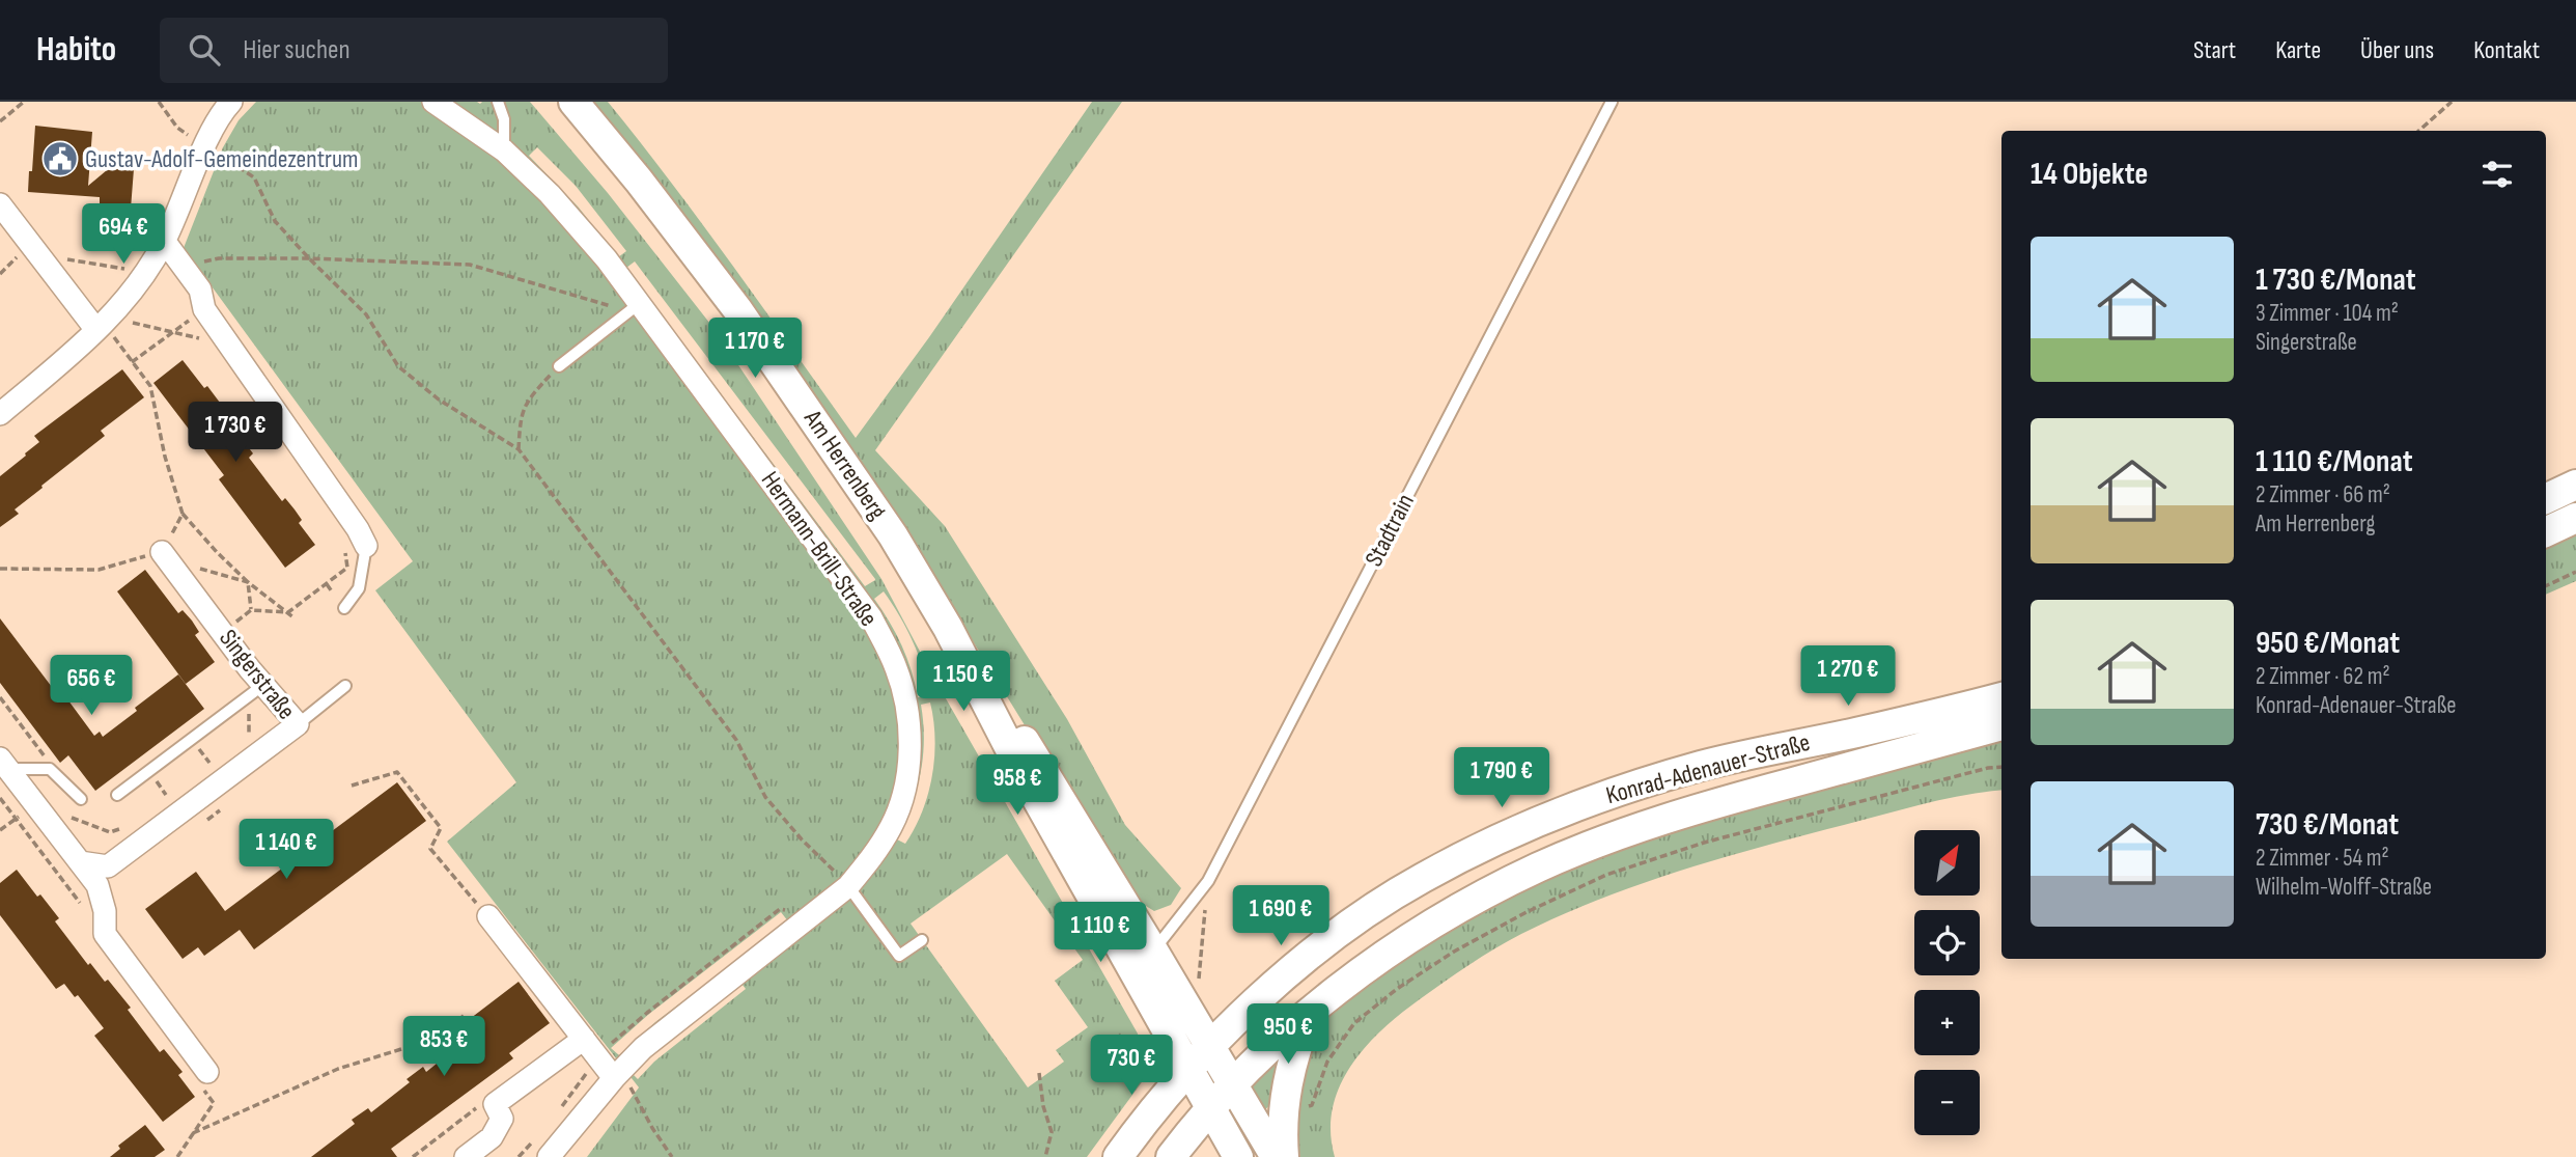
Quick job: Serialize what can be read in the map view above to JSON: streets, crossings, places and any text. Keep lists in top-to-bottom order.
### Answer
{
  "streets": {
    "main road": ["Am Herrenberg", "Konrad-Adenauer-Straße"],
    "street": ["Hermann-Brill-Straße", "Singerstraße"],
    "lane": ["Stadtrain"]
  },
  "crossings": [
    ["Am Herrenberg", "Stadtrain"],
    ["Am Herrenberg", "Konrad-Adenauer-Straße"]
  ],
  "places": {
    "public building": ["Gustav-Adolf-Gemeindezentrum"]
  },
  "north": "top right",
  "page": {
    "header": "Habito",
    "search": "Hier suchen",
    "nav": [
      "Start",
      "Karte",
      "Über uns",
      "Kontakt"
    ],
    "heading": "14 Objekte",
    "price": [
      "694 €",
      "1 170 €",
      "1 730 €",
      "1 270 €",
      "1 150 €",
      "656 €",
      "1 790 €",
      "958 €",
      "1 140 €",
      "1 690 €",
      "1 110 €",
      "950 €",
      "853 €",
      "730 €"
    ],
    "list": [
      {
        "name": "1 730 €/Monat",
        "note": "3 Zimmer · 104 m² · Singerstraße"
      },
      {
        "name": "1 110 €/Monat",
        "note": "2 Zimmer · 66 m² · Am Herrenberg"
      },
      {
        "name": "950 €/Monat",
        "note": "2 Zimmer · 62 m² · Konrad-Adenauer-Straße"
      },
      {
        "name": "730 €/Monat",
        "note": "2 Zimmer · 54 m² · Wilhelm-Wolff-Straße"
      }
    ],
    "map_buttons": ["+", "−"]
  }
}
